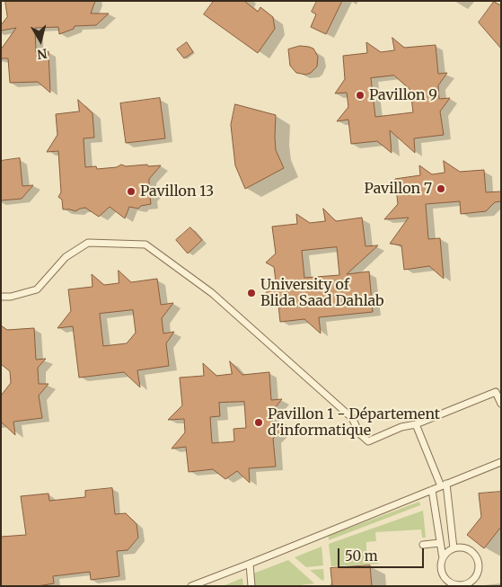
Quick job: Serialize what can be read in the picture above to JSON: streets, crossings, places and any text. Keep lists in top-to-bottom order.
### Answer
{
  "places": [
    "Pavillon 9",
    "Pavillon 7",
    "Pavillon 13",
    "University of Blida Saad Dahlab",
    "Pavillon 1 - Département d'informatique"
  ],
  "scale_bar": "50 m",
  "north": "bottom"
}
